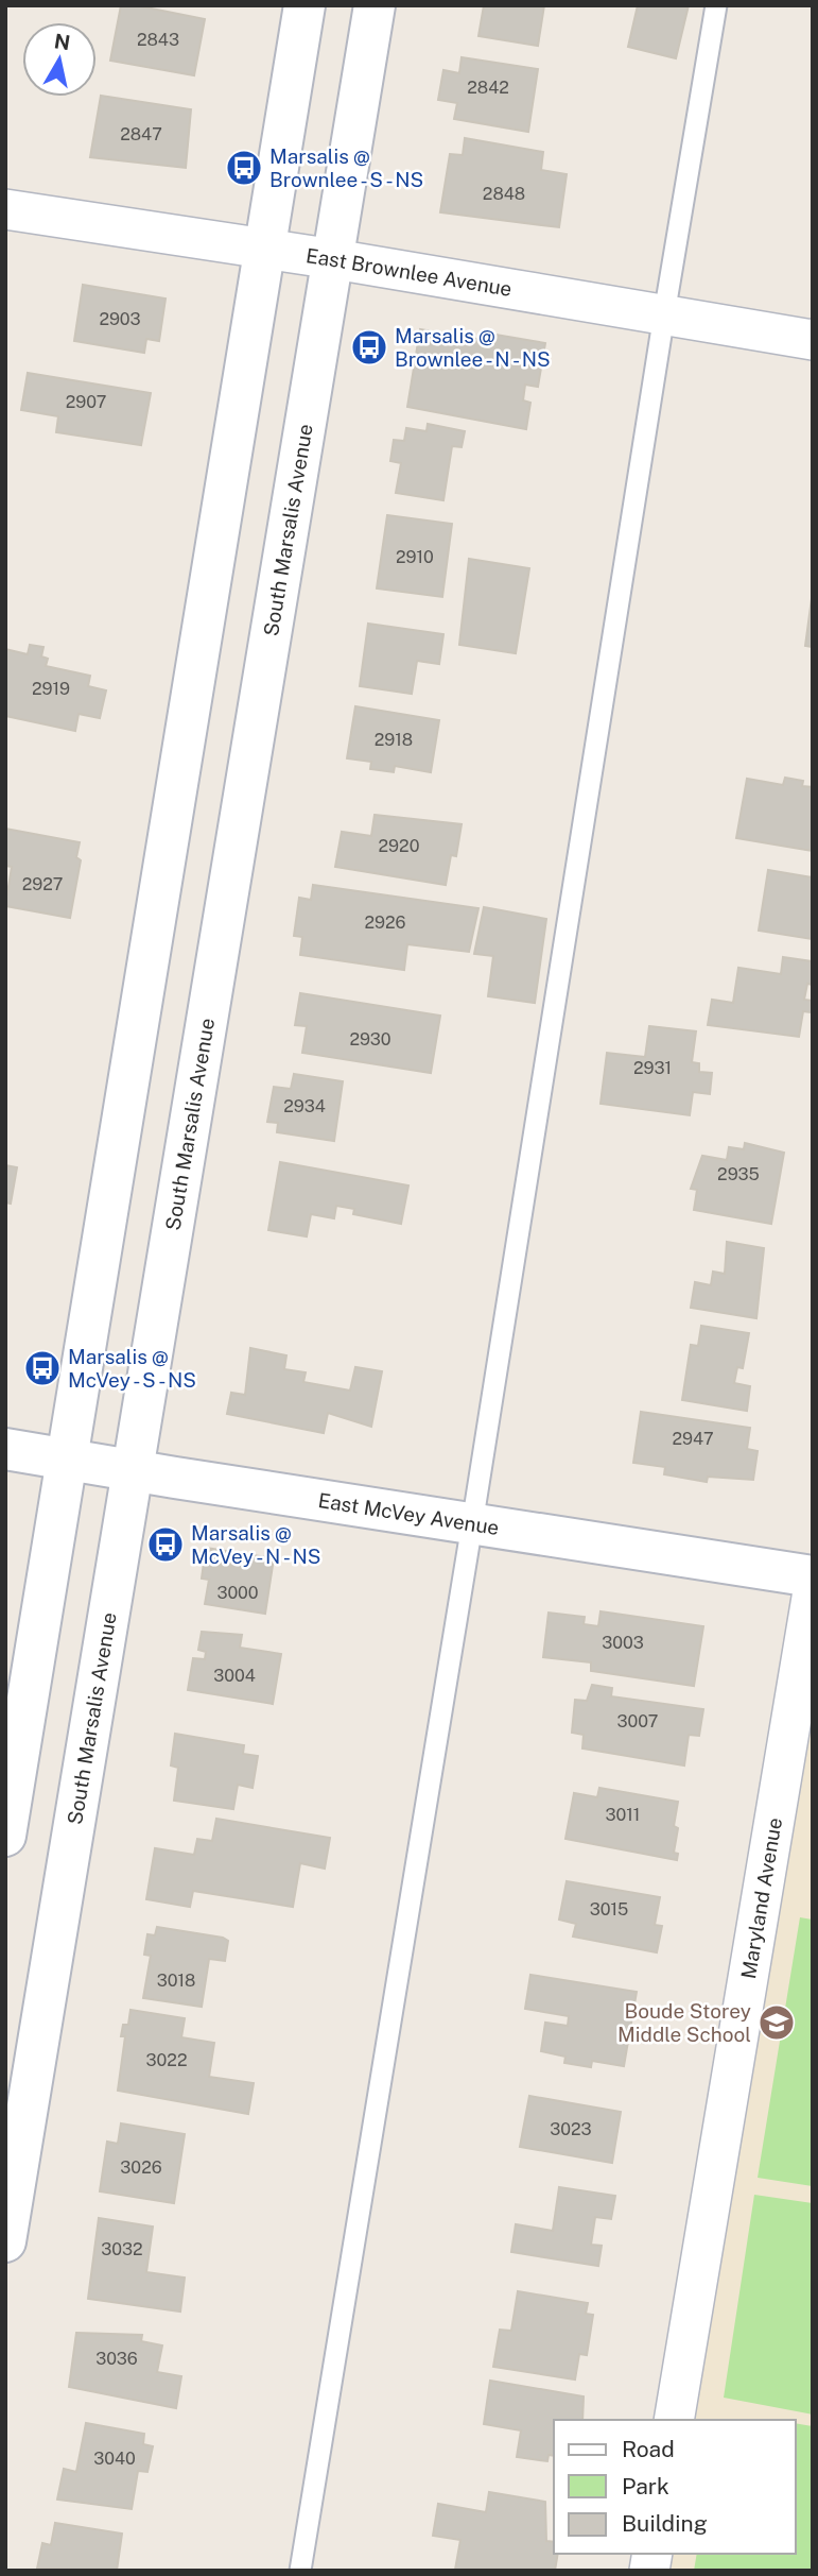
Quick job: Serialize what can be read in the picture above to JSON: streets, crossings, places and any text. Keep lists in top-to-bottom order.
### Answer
{
  "streets": {
    "main road": ["South Marsalis Avenue", "East McVey Avenue"],
    "street": ["East Brownlee Avenue", "Maryland Avenue"]
  },
  "crossings": [
    ["East Brownlee Avenue", "South Marsalis Avenue"],
    ["South Marsalis Avenue", "East McVey Avenue"]
  ],
  "places": {
    "bus stop": [
      "Marsalis @ Brownlee - S - NS",
      "Marsalis @ Brownlee - N - NS",
      "Marsalis @ McVey - S - NS",
      "Marsalis @ McVey - N - NS"
    ],
    "school or university": ["Boude Storey Middle School"]
  },
  "house_numbers": [
    "2843",
    "2842",
    "2847",
    "2848",
    "2903",
    "2907",
    "2910",
    "2919",
    "2918",
    "2920",
    "2927",
    "2926",
    "2930",
    "2931",
    "2934",
    "2935",
    "2947",
    "3000",
    "3003",
    "3004",
    "3007",
    "3011",
    "3015",
    "3018",
    "3022",
    "3023",
    "3026",
    "3032",
    "3036",
    "3040"
  ],
  "legend": ["Road", "Park", "Building"],
  "north": "top"
}
